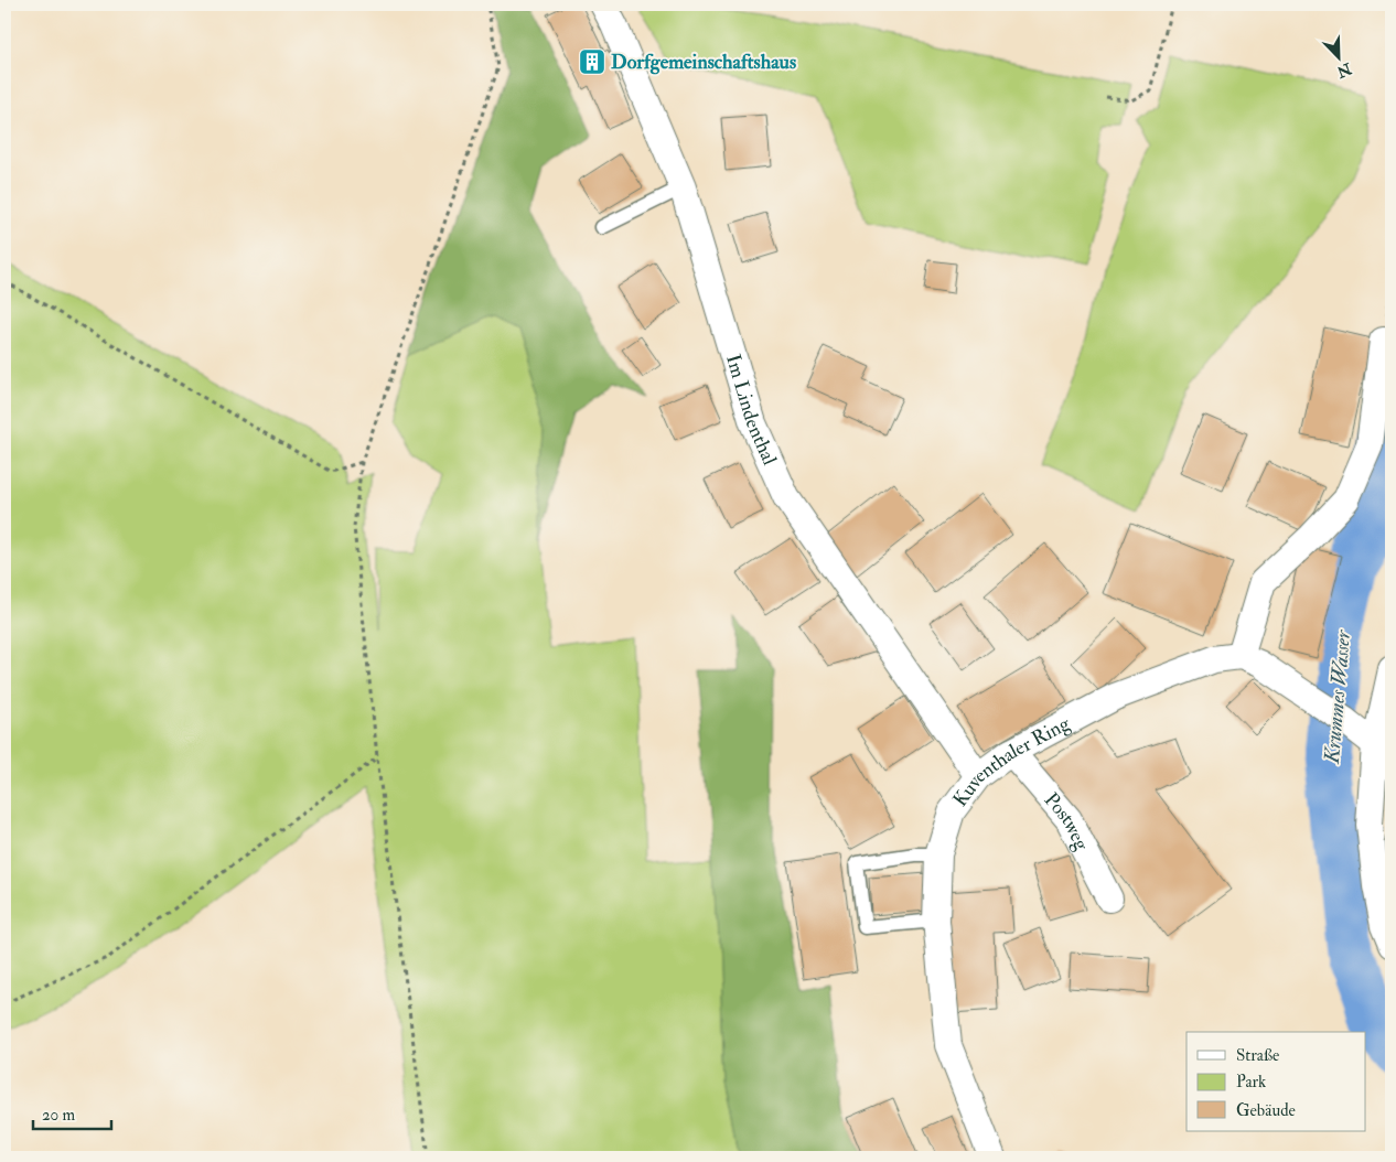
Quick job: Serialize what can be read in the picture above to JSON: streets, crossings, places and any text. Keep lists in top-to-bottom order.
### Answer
{
  "streets": {
    "street": ["Im Lindenthal", "Kuventhaler Ring", "Postweg"]
  },
  "crossings": [
    ["Im Lindenthal", "Kuventhaler Ring"],
    ["Kuventhaler Ring", "Postweg"]
  ],
  "water": ["Krummes Wasser"],
  "places": {
    "building": ["Dorfgemeinschaftshaus"]
  },
  "legend": ["Straße", "Park", "Gebäude"],
  "scale_bar": "20 m",
  "north": "bottom right"
}
